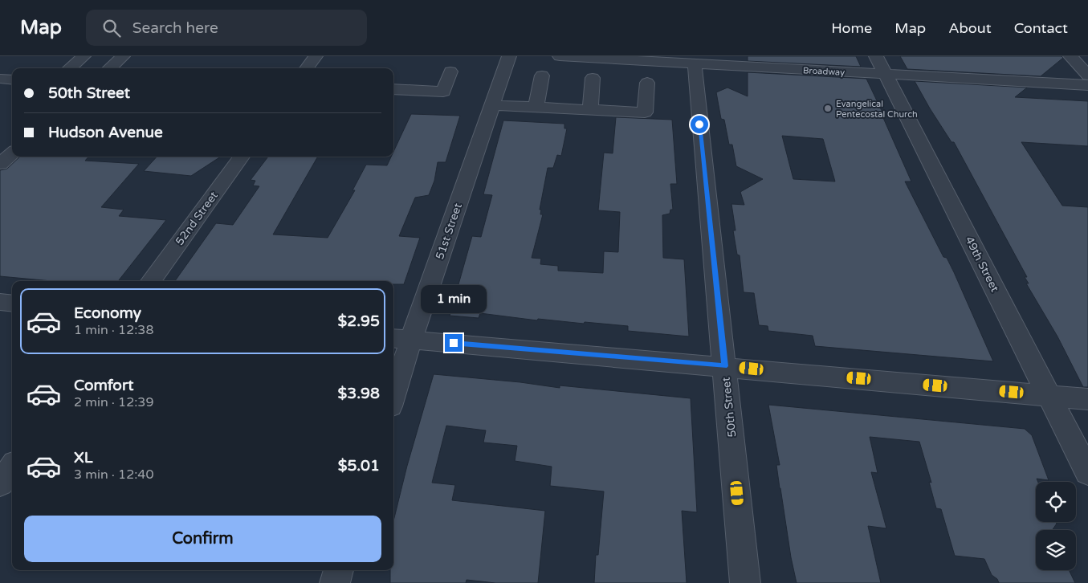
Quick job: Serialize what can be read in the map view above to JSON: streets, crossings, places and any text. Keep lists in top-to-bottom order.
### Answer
{
  "streets": {
    "street": [
      "Broadway",
      "52nd Street",
      "51st Street",
      "49th Street",
      "50th Street"
    ]
  },
  "crossings": [
    ["Broadway", "49th Street"],
    ["Broadway", "50th Street"]
  ],
  "places": ["Evangelical Pentecostal Church"],
  "page": {
    "header": "Map",
    "search": "Search here",
    "nav": [
      "Home",
      "Map",
      "About",
      "Contact"
    ],
    "banner": ["50th Street", "Hudson Avenue"],
    "bubble": "1 min",
    "list": [
      {
        "name": "Economy",
        "note": "1 min · 12:38",
        "value": "$2.95"
      },
      {
        "name": "Comfort",
        "note": "2 min · 12:39",
        "value": "$3.98"
      },
      {
        "name": "XL",
        "note": "3 min · 12:40",
        "value": "$5.01"
      }
    ],
    "buttons": "Confirm"
  }
}
